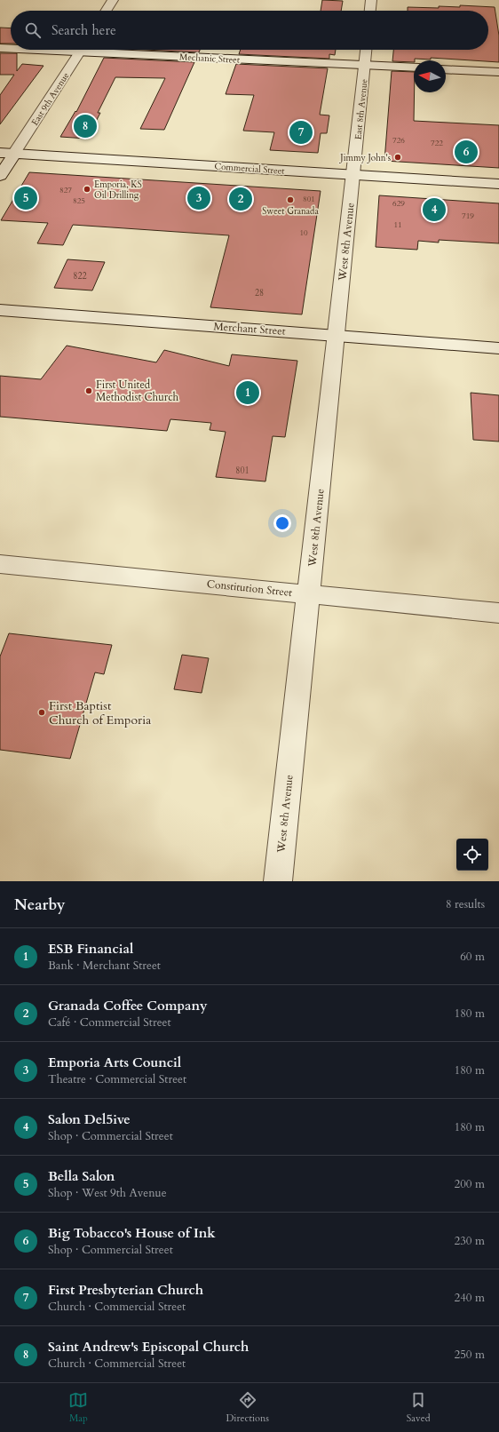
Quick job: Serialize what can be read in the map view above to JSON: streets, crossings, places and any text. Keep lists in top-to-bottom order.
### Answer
{
  "streets": {
    "street": [
      "Mechanic Street",
      "East 9th Avenue",
      "East 8th Avenue",
      "Commercial Street",
      "West 8th Avenue",
      "Merchant Street",
      "Constitution Street"
    ]
  },
  "crossings": [
    ["Mechanic Street", "East 8th Avenue"],
    ["East 9th Avenue", "Commercial Street"],
    ["East 8th Avenue", "Commercial Street"],
    ["East 8th Avenue", "West 8th Avenue"],
    ["Commercial Street", "West 8th Avenue"],
    ["West 8th Avenue", "Merchant Street"],
    ["West 8th Avenue", "Constitution Street"]
  ],
  "places": [
    "Jimmy John's",
    "Emporia, KS Oil Drilling",
    "Sweet Granada",
    "First United Methodist Church",
    "First Baptist Church of Emporia"
  ],
  "house_numbers": [
    "726",
    "722",
    "827",
    "801",
    "825",
    "629",
    "719",
    "11",
    "10",
    "822",
    "28",
    "801"
  ],
  "north": "left",
  "page": {
    "search": "Search here",
    "pins": [
      "8",
      "7",
      "6",
      "3",
      "5",
      "2",
      "4",
      "1"
    ],
    "heading": ["Nearby", "8 results"],
    "list": [
      {
        "mark": "1",
        "name": "ESB Financial",
        "note": "Bank · Merchant Street",
        "value": "60 m"
      },
      {
        "mark": "2",
        "name": "Granada Coffee Company",
        "note": "Café · Commercial Street",
        "value": "180 m"
      },
      {
        "mark": "3",
        "name": "Emporia Arts Council",
        "note": "Theatre · Commercial Street",
        "value": "180 m"
      },
      {
        "mark": "4",
        "name": "Salon Del5ive",
        "note": "Shop · Commercial Street",
        "value": "180 m"
      },
      {
        "mark": "5",
        "name": "Bella Salon",
        "note": "Shop · West 9th Avenue",
        "value": "200 m"
      },
      {
        "mark": "6",
        "name": "Big Tobacco's House of Ink",
        "note": "Shop · Commercial Street",
        "value": "230 m"
      },
      {
        "mark": "7",
        "name": "First Presbyterian Church",
        "note": "Church · Commercial Street",
        "value": "240 m"
      },
      {
        "mark": "8",
        "name": "Saint Andrew's Episcopal Church",
        "note": "Church · Commercial Street",
        "value": "250 m"
      }
    ],
    "nav": ["Map", "Directions", "Saved"]
  }
}
